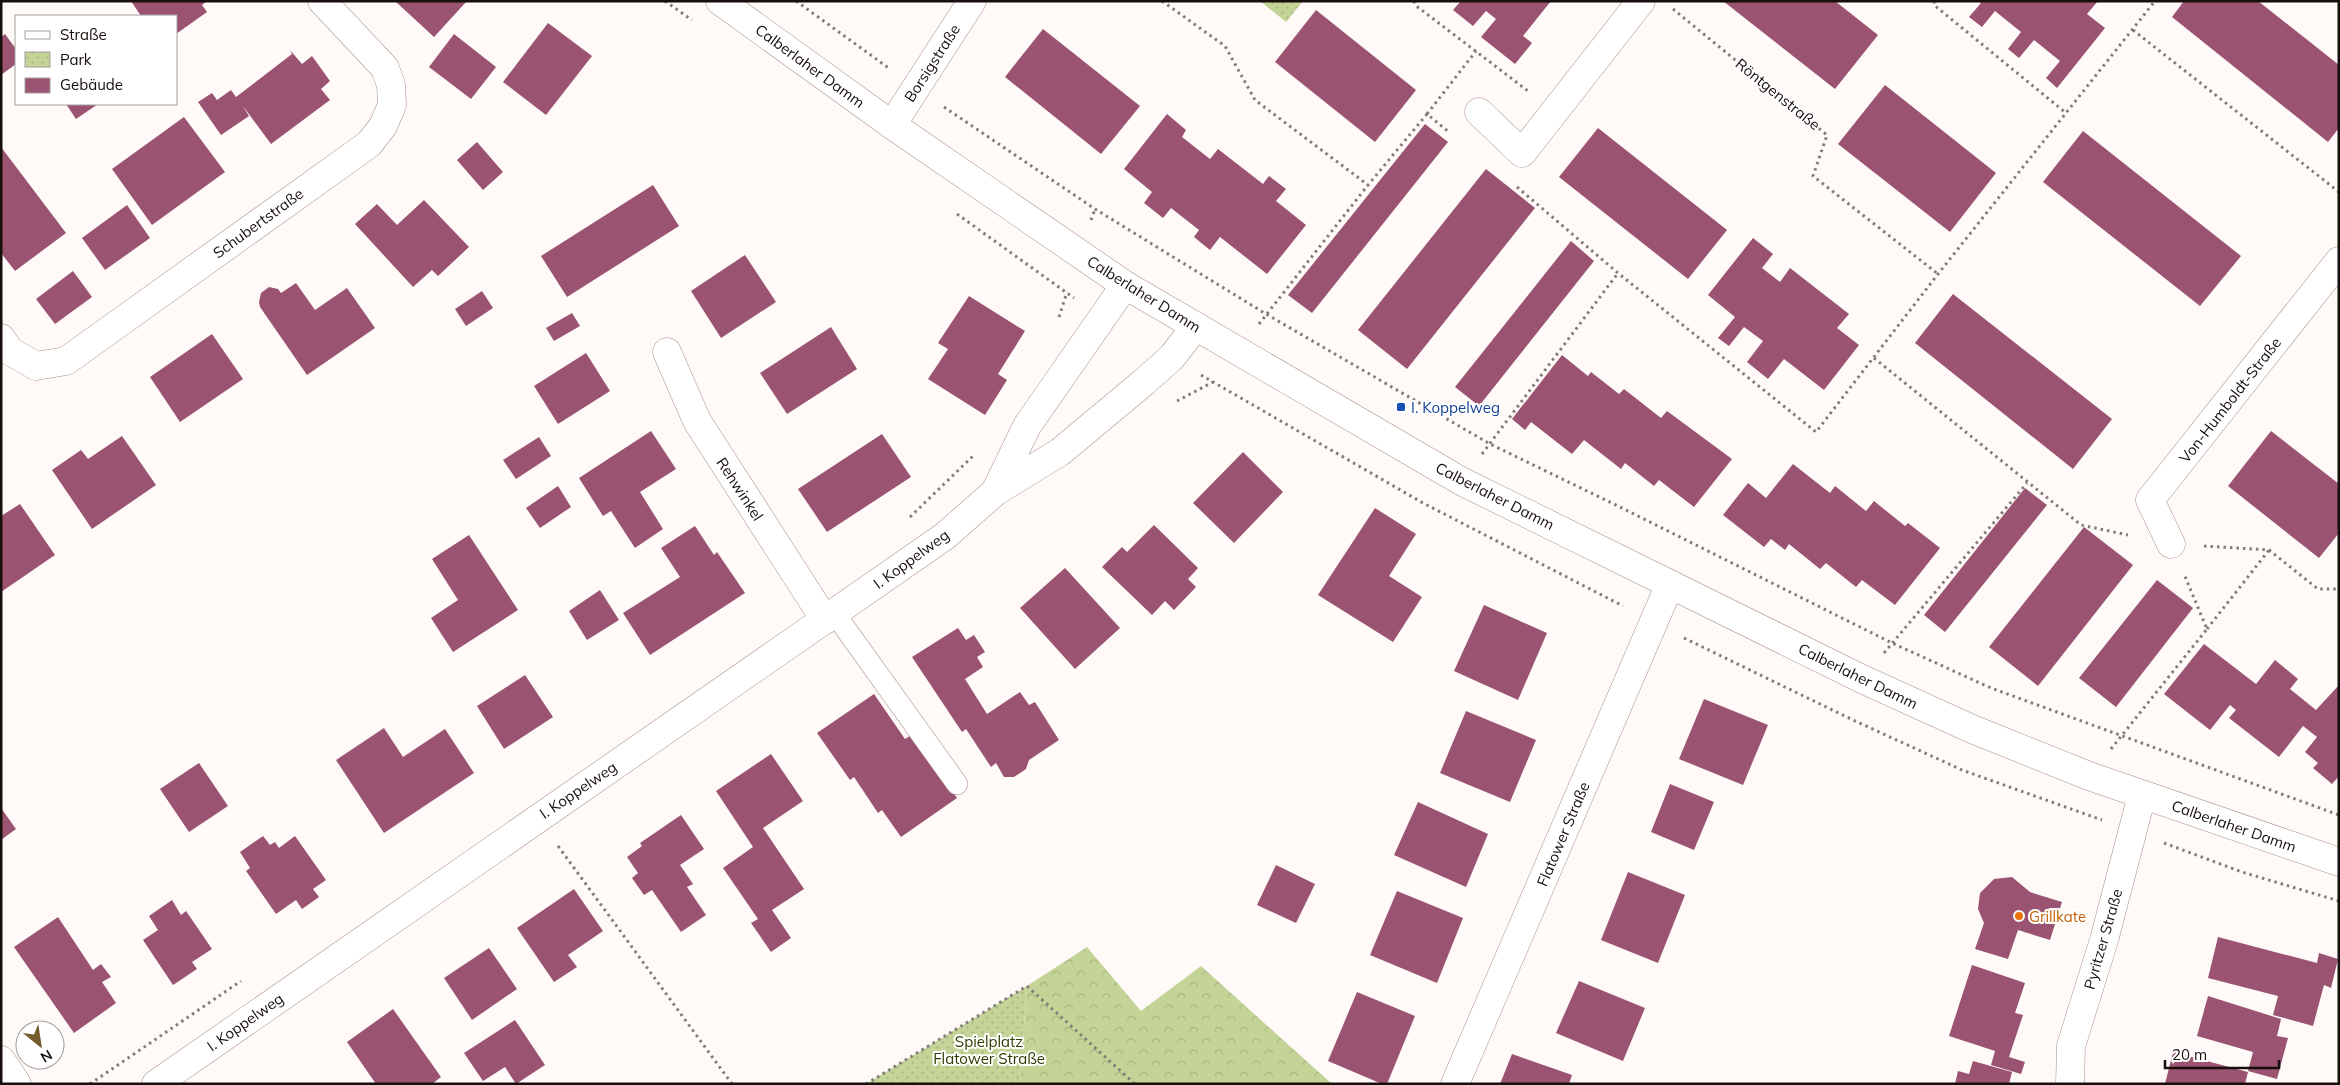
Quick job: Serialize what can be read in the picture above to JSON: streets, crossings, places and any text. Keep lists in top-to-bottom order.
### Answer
{
  "streets": {
    "street": [
      "Borsigstraße",
      "Calberlaher Damm",
      "Schubertstraße",
      "Von-Humboldt-Straße",
      "Rehwinkel",
      "I. Koppelweg",
      "Flatower Straße",
      "Pyritzer Straße"
    ],
    "path": ["Röntgenstraße"]
  },
  "crossings": [
    ["Borsigstraße", "Calberlaher Damm"],
    ["Calberlaher Damm", "I. Koppelweg"],
    ["Calberlaher Damm", "Flatower Straße"],
    ["Calberlaher Damm", "Pyritzer Straße"],
    ["Rehwinkel", "I. Koppelweg"]
  ],
  "parks": ["Spielplatz Flatower Straße"],
  "places": {
    "transit": ["I. Koppelweg"],
    "other": ["Grillkate"]
  },
  "legend": ["Straße", "Park", "Gebäude"],
  "scale_bar": "20 m",
  "north": "bottom right"
}
